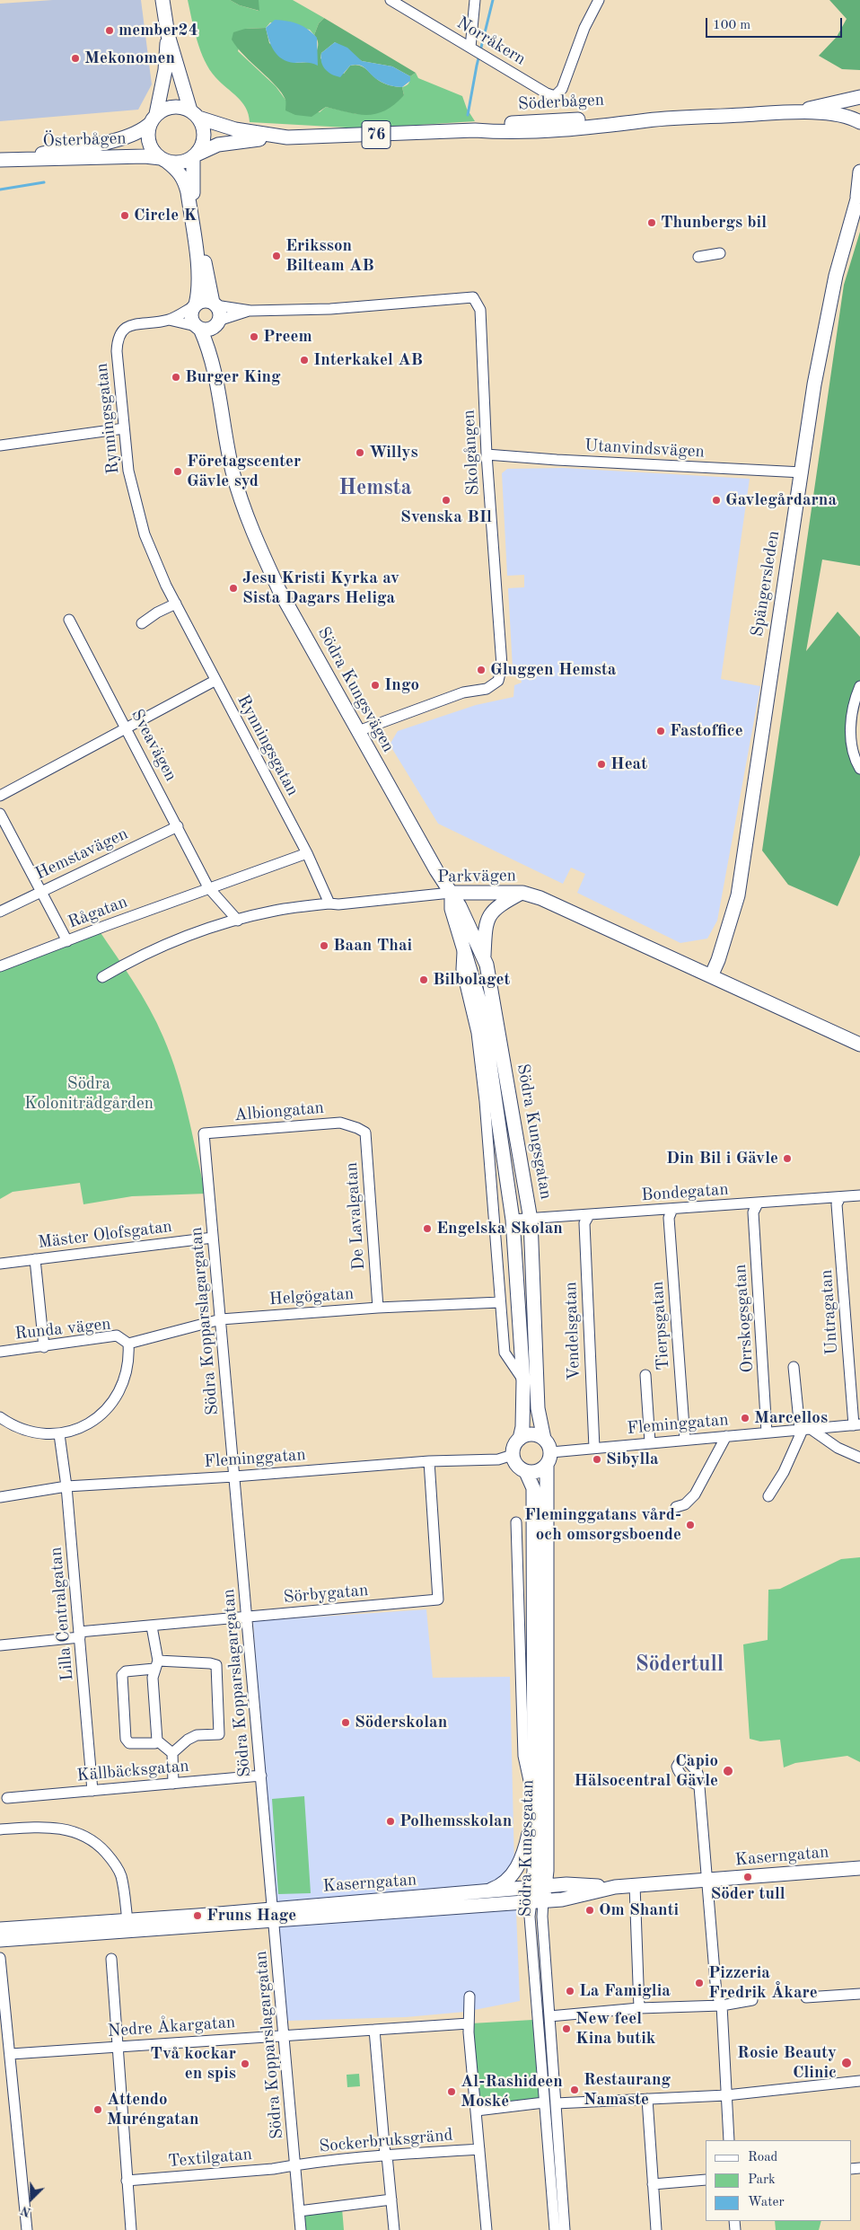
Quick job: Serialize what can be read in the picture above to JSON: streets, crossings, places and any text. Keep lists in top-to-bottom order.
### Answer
{
  "streets": {
    "main road": [
      "Söderbågen",
      "76",
      "Österbågen",
      "Spängersleden",
      "Södra Kungsvägen",
      "Parkvägen",
      "Södra Kungsgatan",
      "Kaserngatan"
    ],
    "street": [
      "Norråkern",
      "Rynningsgatan",
      "Utanvindsvägen",
      "Skolgången",
      "Sveavägen",
      "Hemstavägen",
      "Rågatan",
      "Albiongatan",
      "Bondegatan",
      "De Lavalgatan",
      "Mäster Olofsgatan",
      "Helgögatan",
      "Untragatan",
      "Orrskogsgatan",
      "Södra Kopparslagargatan",
      "Tierpsgatan",
      "Runda vägen",
      "Vendelsgatan",
      "Fleminggatan",
      "Sörbygatan",
      "Lilla Centralgatan",
      "Källbäcksgatan",
      "Nedre Åkargatan",
      "Sockerbruksgränd",
      "Textilgatan"
    ]
  },
  "crossings": [
    ["Söderbågen", "Österbågen"],
    ["Rynningsgatan", "Parkvägen"],
    ["Rynningsgatan", "Rågatan"],
    ["Utanvindsvägen", "Skolgången"],
    ["Utanvindsvägen", "Spängersleden"],
    ["Skolgången", "Södra Kungsvägen"],
    ["Spängersleden", "Parkvägen"],
    ["Södra Kungsvägen", "Parkvägen"],
    ["Södra Kungsvägen", "Södra Kungsgatan"],
    ["Sveavägen", "Hemstavägen"],
    ["Sveavägen", "Rågatan"],
    ["Parkvägen", "Södra Kungsgatan"],
    ["Albiongatan", "De Lavalgatan"],
    ["Albiongatan", "Södra Kopparslagargatan"],
    ["Södra Kungsgatan", "Bondegatan"],
    ["Södra Kungsgatan", "Helgögatan"],
    ["Södra Kungsgatan", "Fleminggatan"],
    ["Södra Kungsgatan", "Kaserngatan"],
    ["Bondegatan", "Untragatan"],
    ["Bondegatan", "Orrskogsgatan"],
    ["Bondegatan", "Tierpsgatan"],
    ["Bondegatan", "Vendelsgatan"],
    ["De Lavalgatan", "Helgögatan"],
    ["Mäster Olofsgatan", "Södra Kopparslagargatan"],
    ["Helgögatan", "Södra Kopparslagargatan"],
    ["Helgögatan", "Runda vägen"],
    ["Untragatan", "Fleminggatan"],
    ["Orrskogsgatan", "Fleminggatan"],
    ["Södra Kopparslagargatan", "Fleminggatan"],
    ["Södra Kopparslagargatan", "Sörbygatan"],
    ["Södra Kopparslagargatan", "Källbäcksgatan"],
    ["Södra Kopparslagargatan", "Kaserngatan"],
    ["Södra Kopparslagargatan", "Nedre Åkargatan"],
    ["Södra Kopparslagargatan", "Sockerbruksgränd"],
    ["Södra Kopparslagargatan", "Textilgatan"],
    ["Tierpsgatan", "Fleminggatan"],
    ["Runda vägen", "Lilla Centralgatan"],
    ["Vendelsgatan", "Fleminggatan"],
    ["Fleminggatan", "Sörbygatan"],
    ["Fleminggatan", "Lilla Centralgatan"],
    ["Sörbygatan", "Lilla Centralgatan"],
    ["Lilla Centralgatan", "Källbäcksgatan"],
    ["Sockerbruksgränd", "Textilgatan"]
  ],
  "districts": ["Hemsta", "Södertull"],
  "parks": ["Södra Koloniträdgården"],
  "places": [
    "member24",
    "Mekonomen",
    "Circle K",
    "Thunbergs bil",
    "Eriksson Bilteam AB",
    "Preem",
    "Interkakel AB",
    "Burger King",
    "Willys",
    "Företagscenter Gävle syd",
    "Svenska BIl",
    "Gavlegårdarna",
    "Jesu Kristi Kyrka av Sista Dagars Heliga",
    "Gluggen Hemsta",
    "Ingo",
    "Fastoffice",
    "Heat",
    "Baan Thai",
    "Bilbolaget",
    "Din Bil i Gävle",
    "Engelska Skolan",
    "Marcellos",
    "Sibylla",
    "Fleminggatans vård- och omsorgsboende",
    "Söderskolan",
    "Capio Hälsocentral Gävle",
    "Polhemsskolan",
    "Söder tull",
    "Om Shanti",
    "Fruns Hage",
    "Pizzeria Fredrik Åkare",
    "La Famiglia",
    "New feel Kina butik",
    "Rosie Beauty Clinic",
    "Två kockar en spis",
    "Restaurang Namaste",
    "Al-Rashideen Moské",
    "Attendo Muréngatan"
  ],
  "legend": ["Road", "Park", "Water"],
  "scale_bar": "100 m",
  "north": "bottom left"
}
